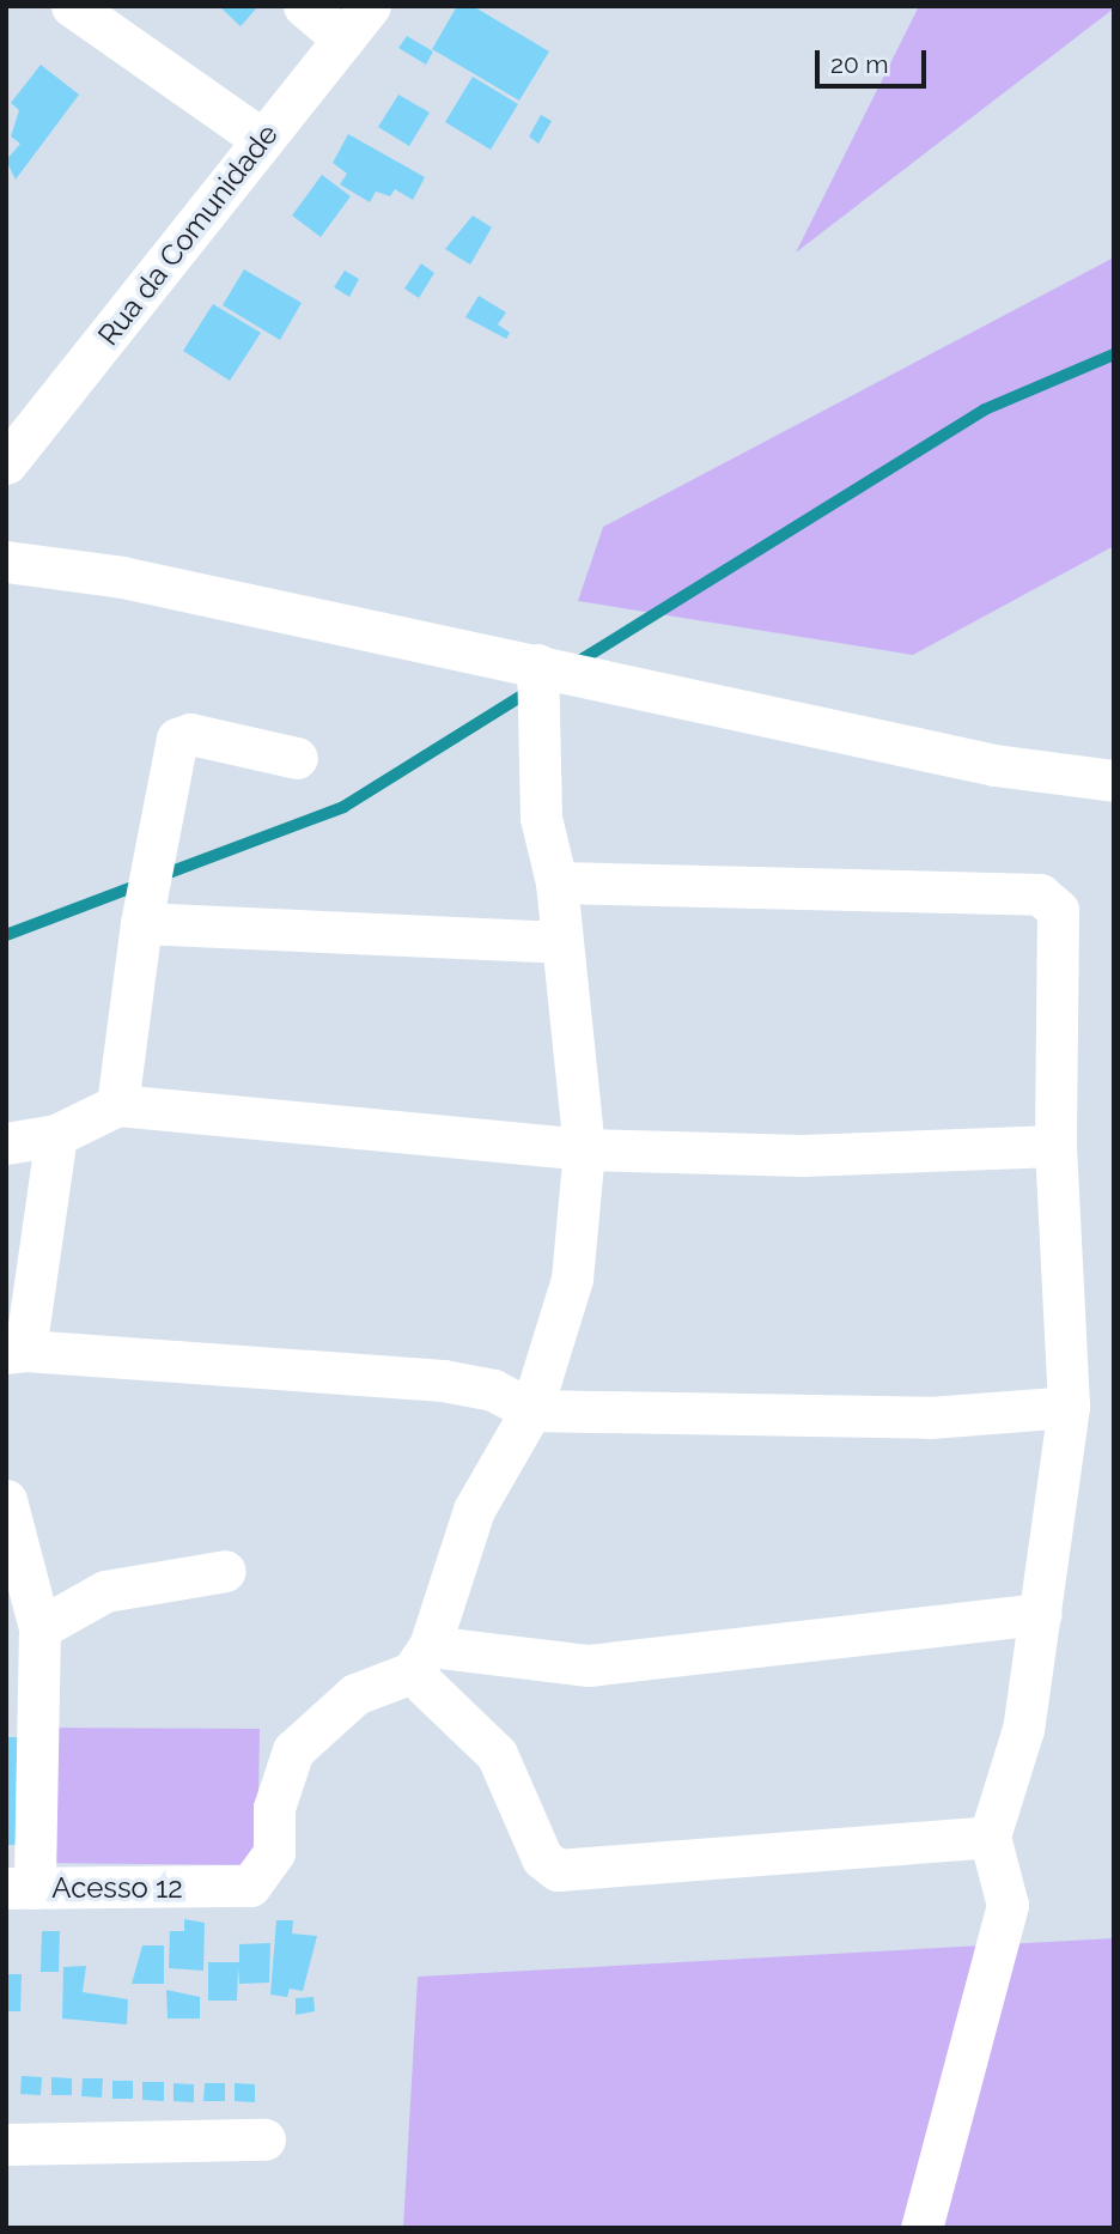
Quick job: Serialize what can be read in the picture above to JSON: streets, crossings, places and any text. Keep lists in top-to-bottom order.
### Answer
{
  "streets": {
    "street": ["Rua da Comunidade", "Acesso 12"]
  },
  "scale_bar": "20 m"
}
